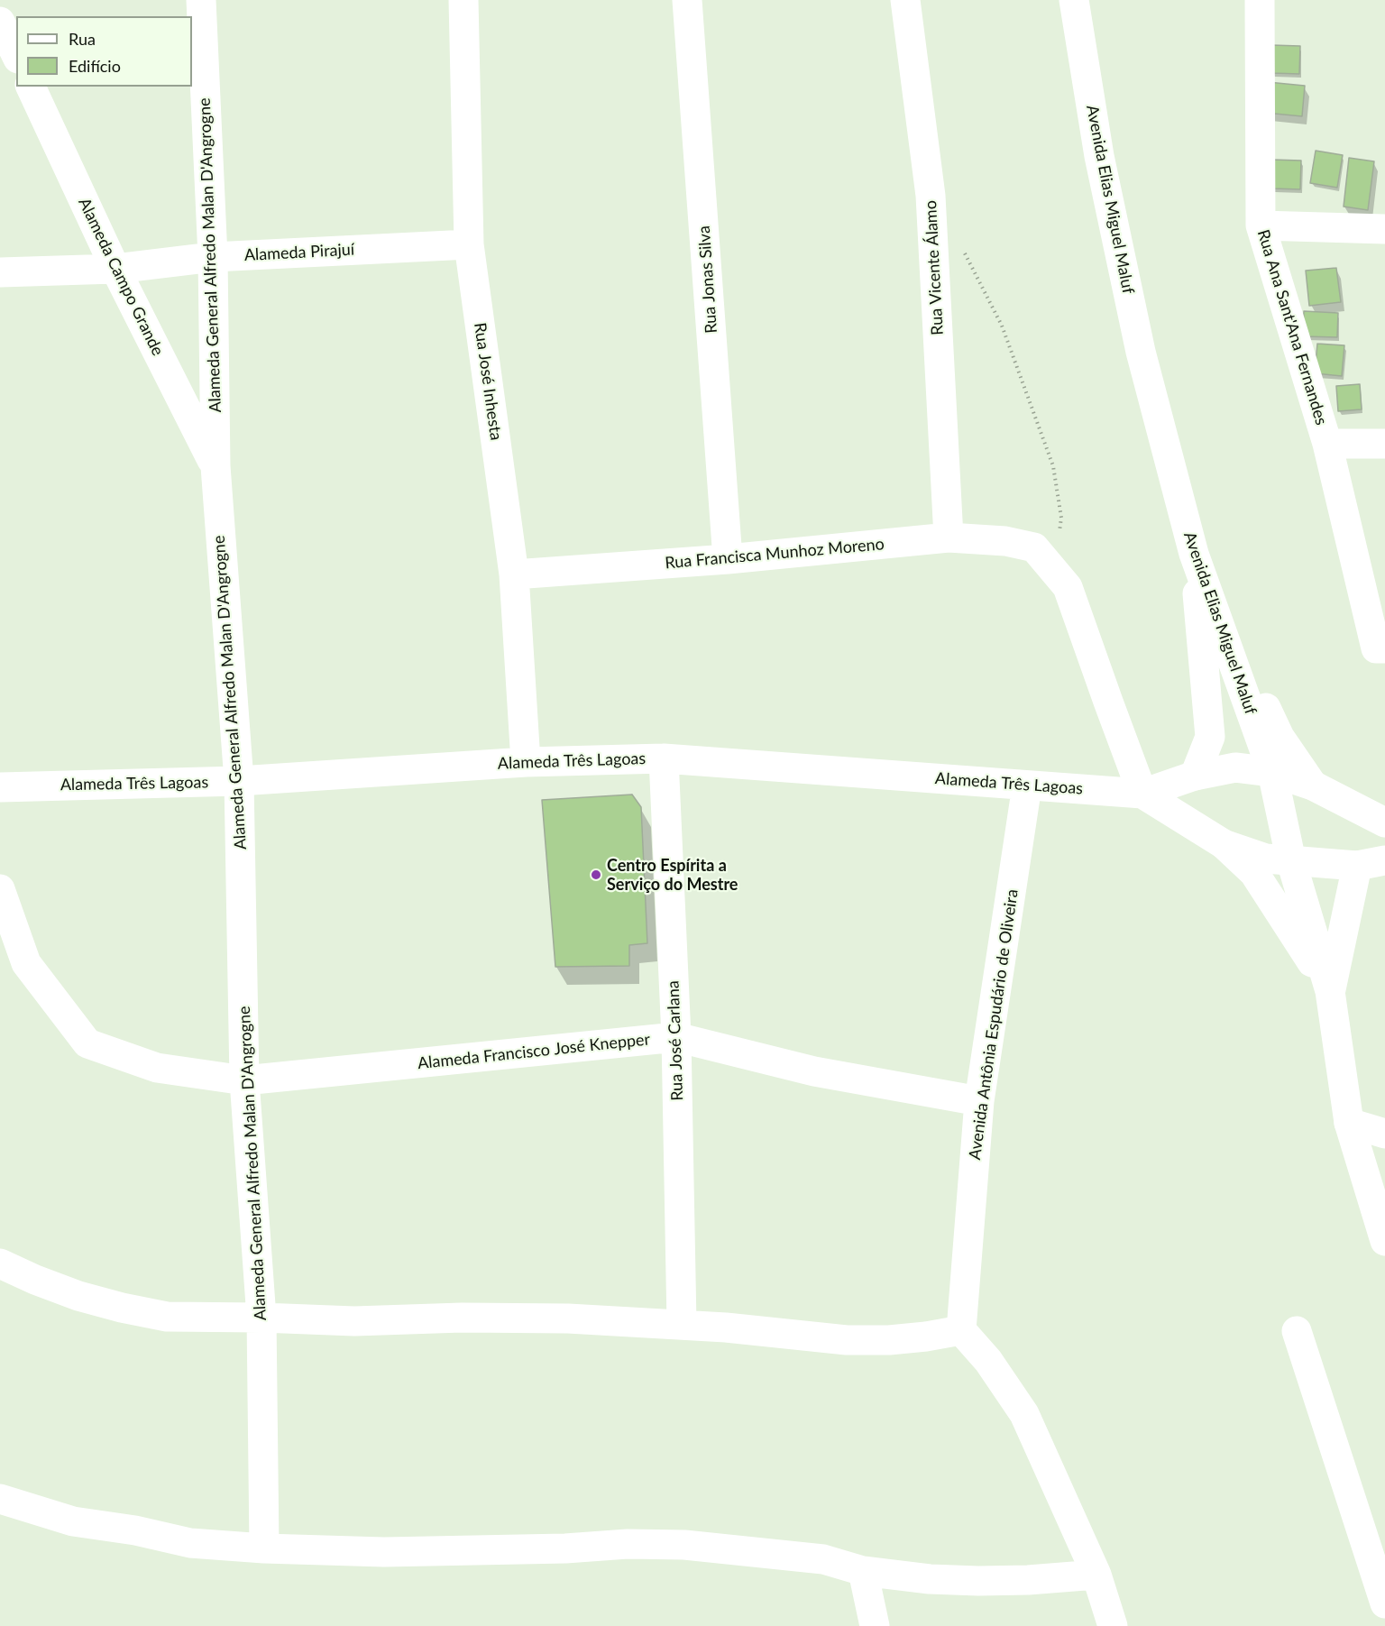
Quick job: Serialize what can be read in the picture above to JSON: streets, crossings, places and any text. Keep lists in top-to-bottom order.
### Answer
{
  "streets": {
    "street": [
      "Avenida Elias Miguel Maluf",
      "Alameda Pirajuí",
      "Alameda General Alfredo Malan D'Angrogne",
      "Rua Vicente Álamo",
      "Alameda Campo Grande",
      "Rua Jonas Silva",
      "Rua Ana Sant'Ana Fernandes",
      "Rua José Inhesta",
      "Rua Francisca Munhoz Moreno",
      "Alameda Três Lagoas",
      "Avenida Antônia Espudário de Oliveira",
      "Rua José Carlana",
      "Alameda Francisco José Knepper"
    ]
  },
  "crossings": [
    ["Avenida Elias Miguel Maluf", "Alameda Três Lagoas"],
    ["Alameda Pirajuí", "Alameda General Alfredo Malan D'Angrogne"],
    ["Alameda Pirajuí", "Alameda Campo Grande"],
    ["Alameda Pirajuí", "Rua José Inhesta"],
    ["Alameda General Alfredo Malan D'Angrogne", "Alameda Campo Grande"],
    ["Alameda General Alfredo Malan D'Angrogne", "Alameda Três Lagoas"],
    ["Alameda General Alfredo Malan D'Angrogne", "Alameda Francisco José Knepper"],
    ["Rua Vicente Álamo", "Rua Francisca Munhoz Moreno"],
    ["Rua Jonas Silva", "Rua Francisca Munhoz Moreno"],
    ["Rua José Inhesta", "Rua Francisca Munhoz Moreno"],
    ["Rua José Inhesta", "Alameda Três Lagoas"],
    ["Alameda Três Lagoas", "Avenida Antônia Espudário de Oliveira"],
    ["Alameda Três Lagoas", "Rua José Carlana"],
    ["Avenida Antônia Espudário de Oliveira", "Alameda Francisco José Knepper"],
    ["Rua José Carlana", "Alameda Francisco José Knepper"]
  ],
  "places": ["Centro Espírita a Serviço do Mestre"],
  "legend": ["Rua", "Edifício"]
}
